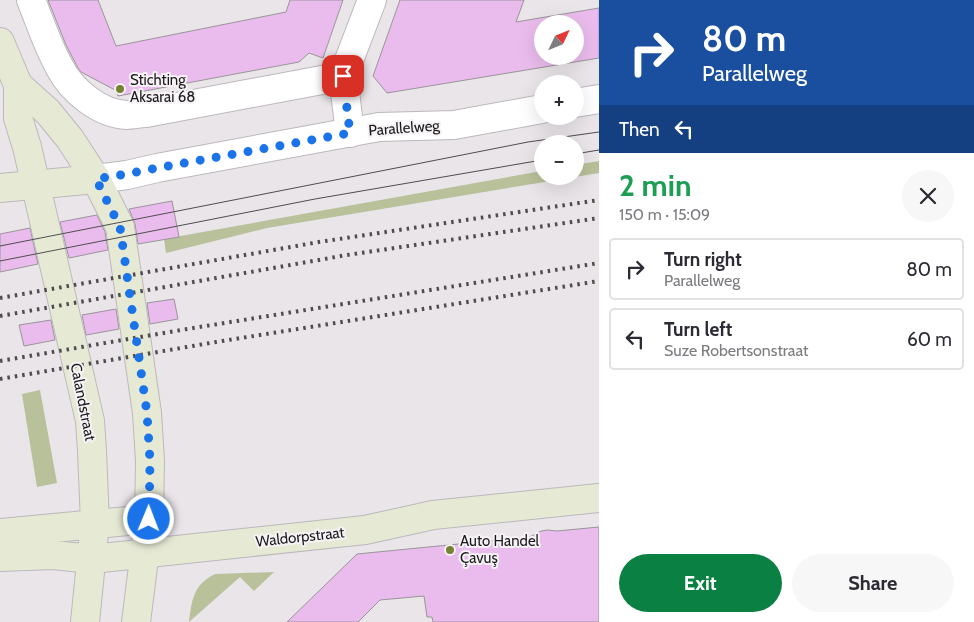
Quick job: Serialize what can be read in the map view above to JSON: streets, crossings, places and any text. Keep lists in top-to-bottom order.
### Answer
{
  "streets": {
    "main road": ["Parallelweg", "Calandstraat", "Waldorpstraat"]
  },
  "crossings": [
    ["Parallelweg", "Calandstraat"],
    ["Calandstraat", "Waldorpstraat"]
  ],
  "places": ["Stichting Aksarai 68", "Auto Handel Çavuş"],
  "north": "top right",
  "page": {
    "turn": ["80 m", "Parallelweg"],
    "map_buttons": ["+", "−"],
    "then": "Then",
    "heading": ["2 min", "150 m · 15:09"],
    "list": [
      {
        "name": "Turn right",
        "note": "Parallelweg",
        "value": "80 m"
      },
      {
        "name": "Turn left",
        "note": "Suze Robertsonstraat",
        "value": "60 m"
      }
    ],
    "buttons": ["Exit", "Share"]
  }
}
